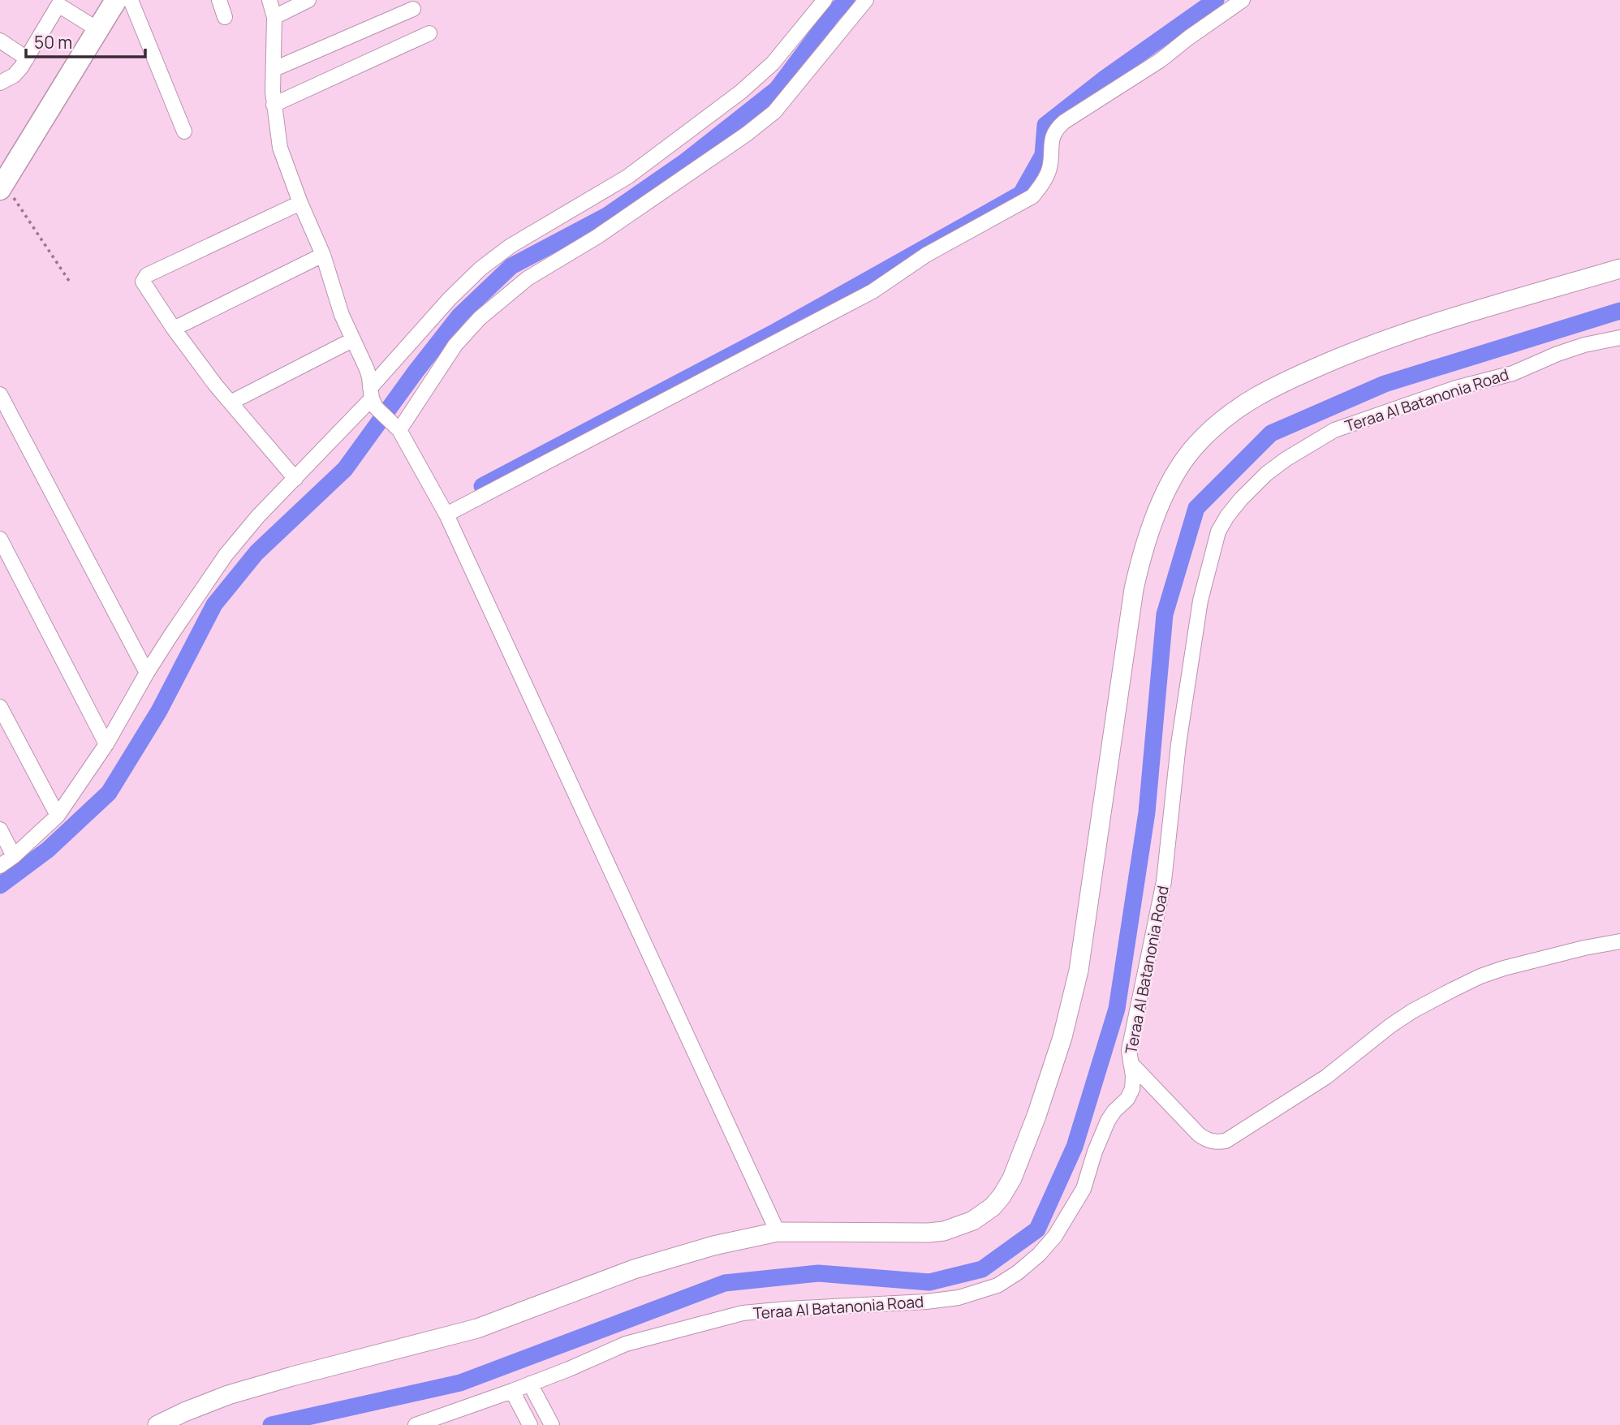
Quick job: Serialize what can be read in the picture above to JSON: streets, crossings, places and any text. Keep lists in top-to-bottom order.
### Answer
{
  "streets": {
    "street": ["Teraa Al Batanonia Road"]
  },
  "scale_bar": "50 m"
}
